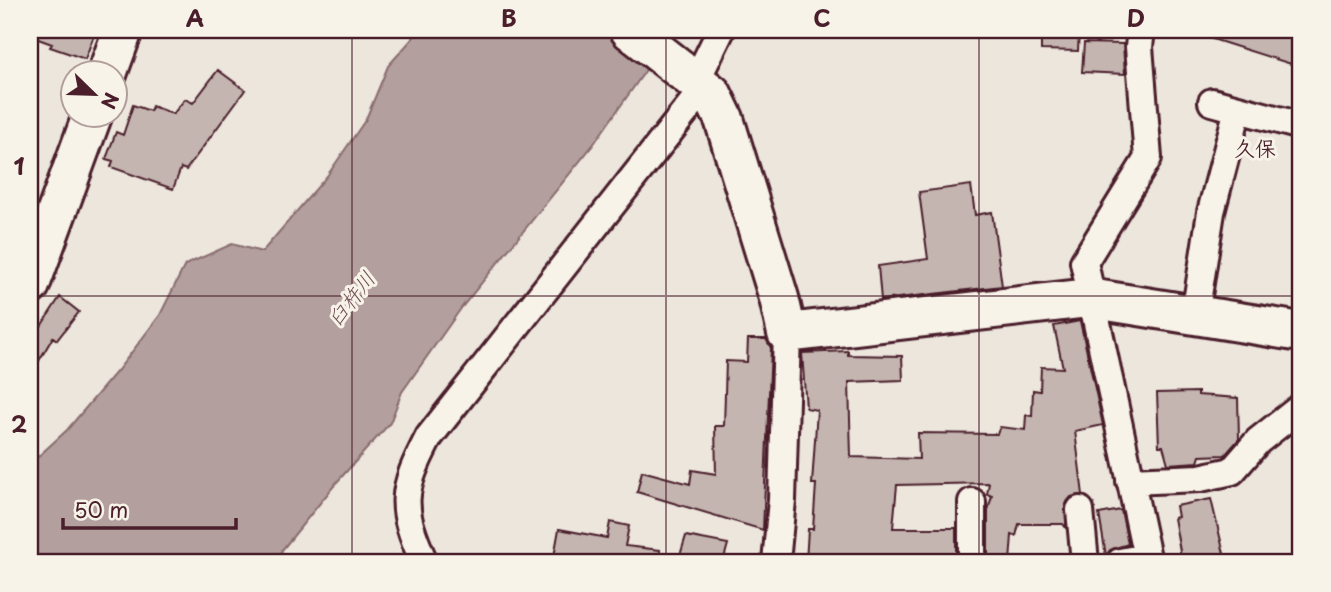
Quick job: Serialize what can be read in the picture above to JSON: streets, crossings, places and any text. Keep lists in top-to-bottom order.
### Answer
{
  "districts": ["久保"],
  "water": ["臼杵川"],
  "scale_bar": "50 m",
  "north": "bottom right",
  "grid": {
    "columns": [
      "A",
      "B",
      "C",
      "D"
    ],
    "rows": ["1", "2"]
  }
}
